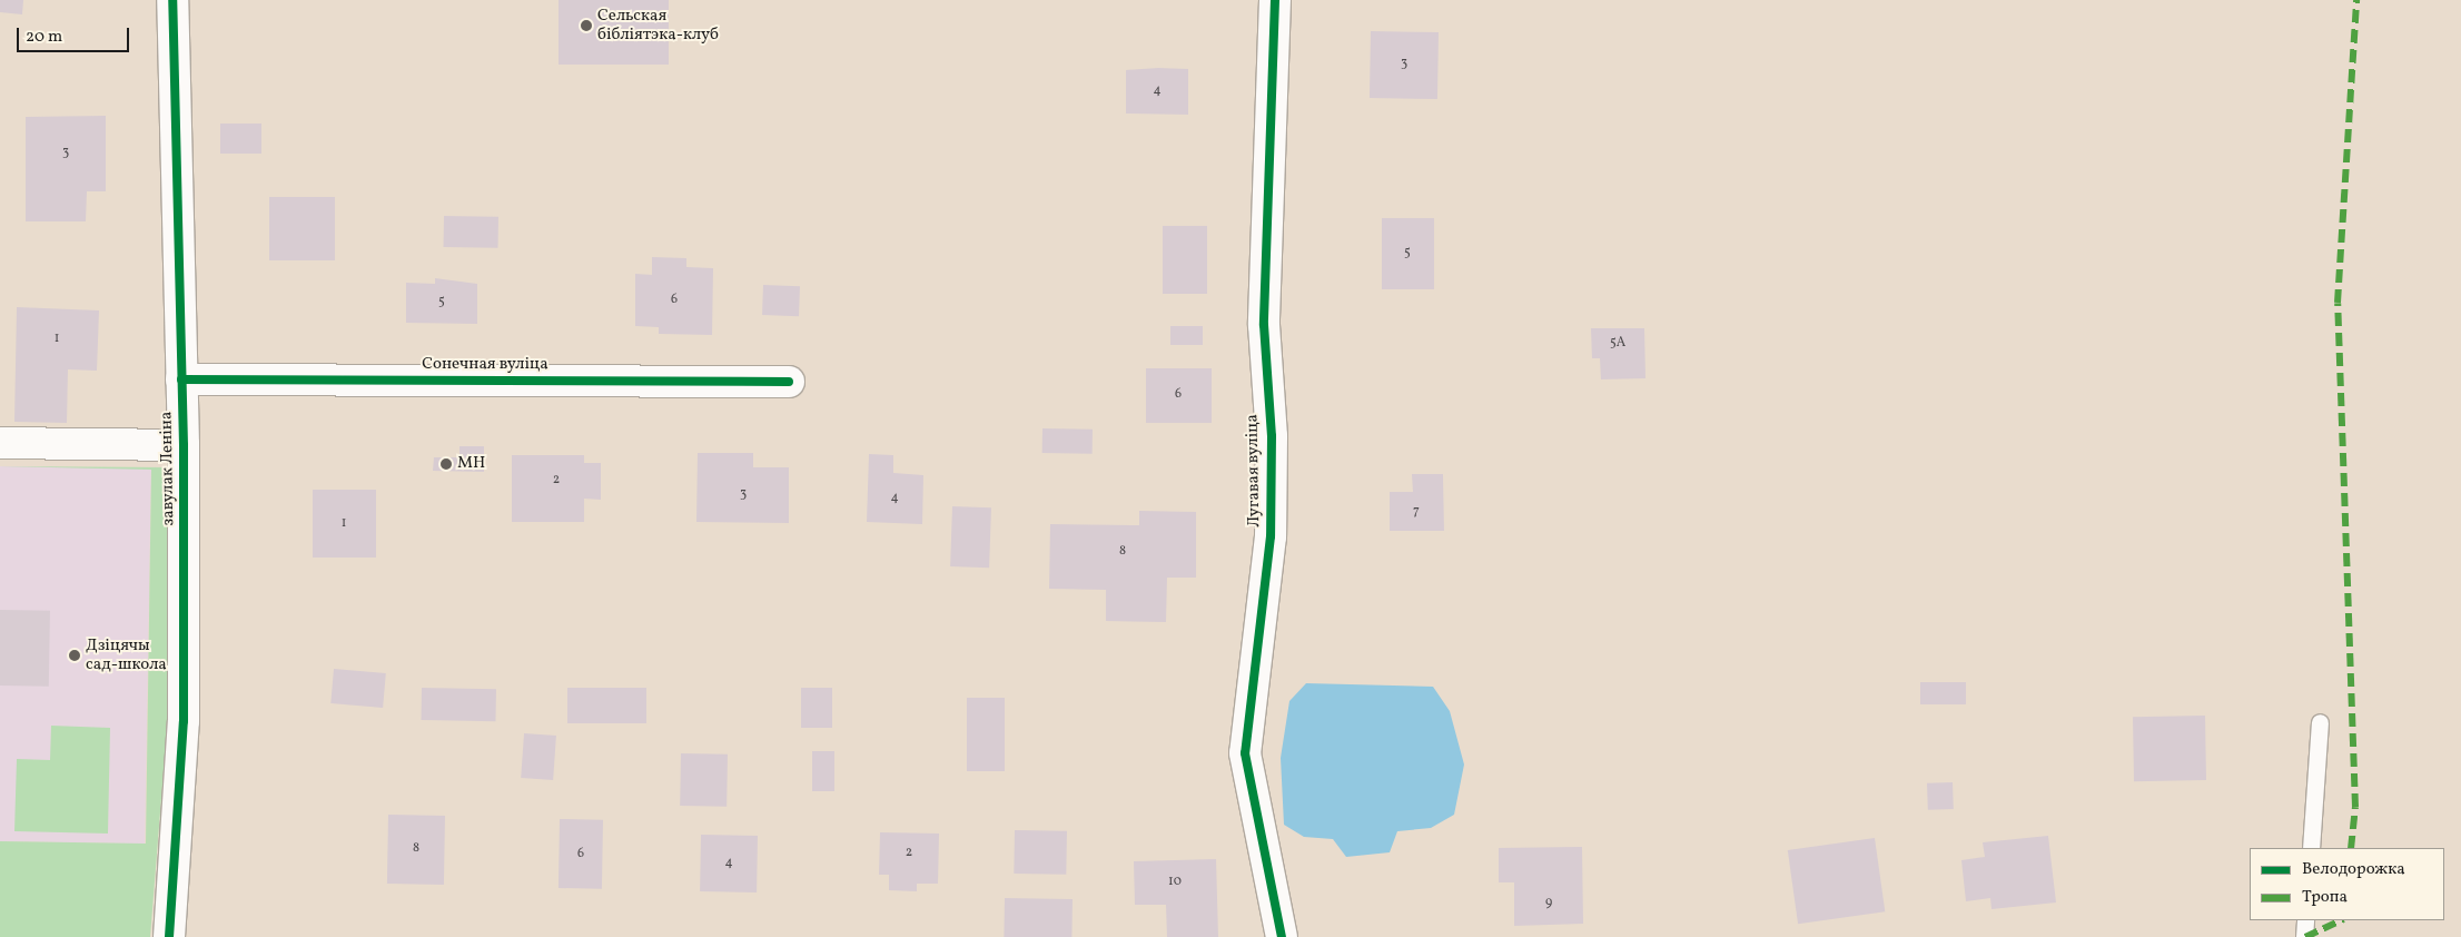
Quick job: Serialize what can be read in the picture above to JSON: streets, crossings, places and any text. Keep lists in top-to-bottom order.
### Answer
{
  "streets": {
    "street": ["Сонечная вуліца", "завулак Леніна", "Лугавая вуліца"]
  },
  "crossings": [
    ["Сонечная вуліца", "завулак Леніна"]
  ],
  "places": ["Сельская бібліятэка-клуб", "МН", "Дзіцячы сад-школа"],
  "house_numbers": [
    "3",
    "4",
    "3",
    "5",
    "6",
    "5",
    "1",
    "5А",
    "6",
    "2",
    "3",
    "4",
    "7",
    "1",
    "8",
    "8",
    "2",
    "6",
    "4",
    "10",
    "9"
  ],
  "legend": ["Велодорожка", "Тропа"],
  "scale_bar": "20 m"
}
